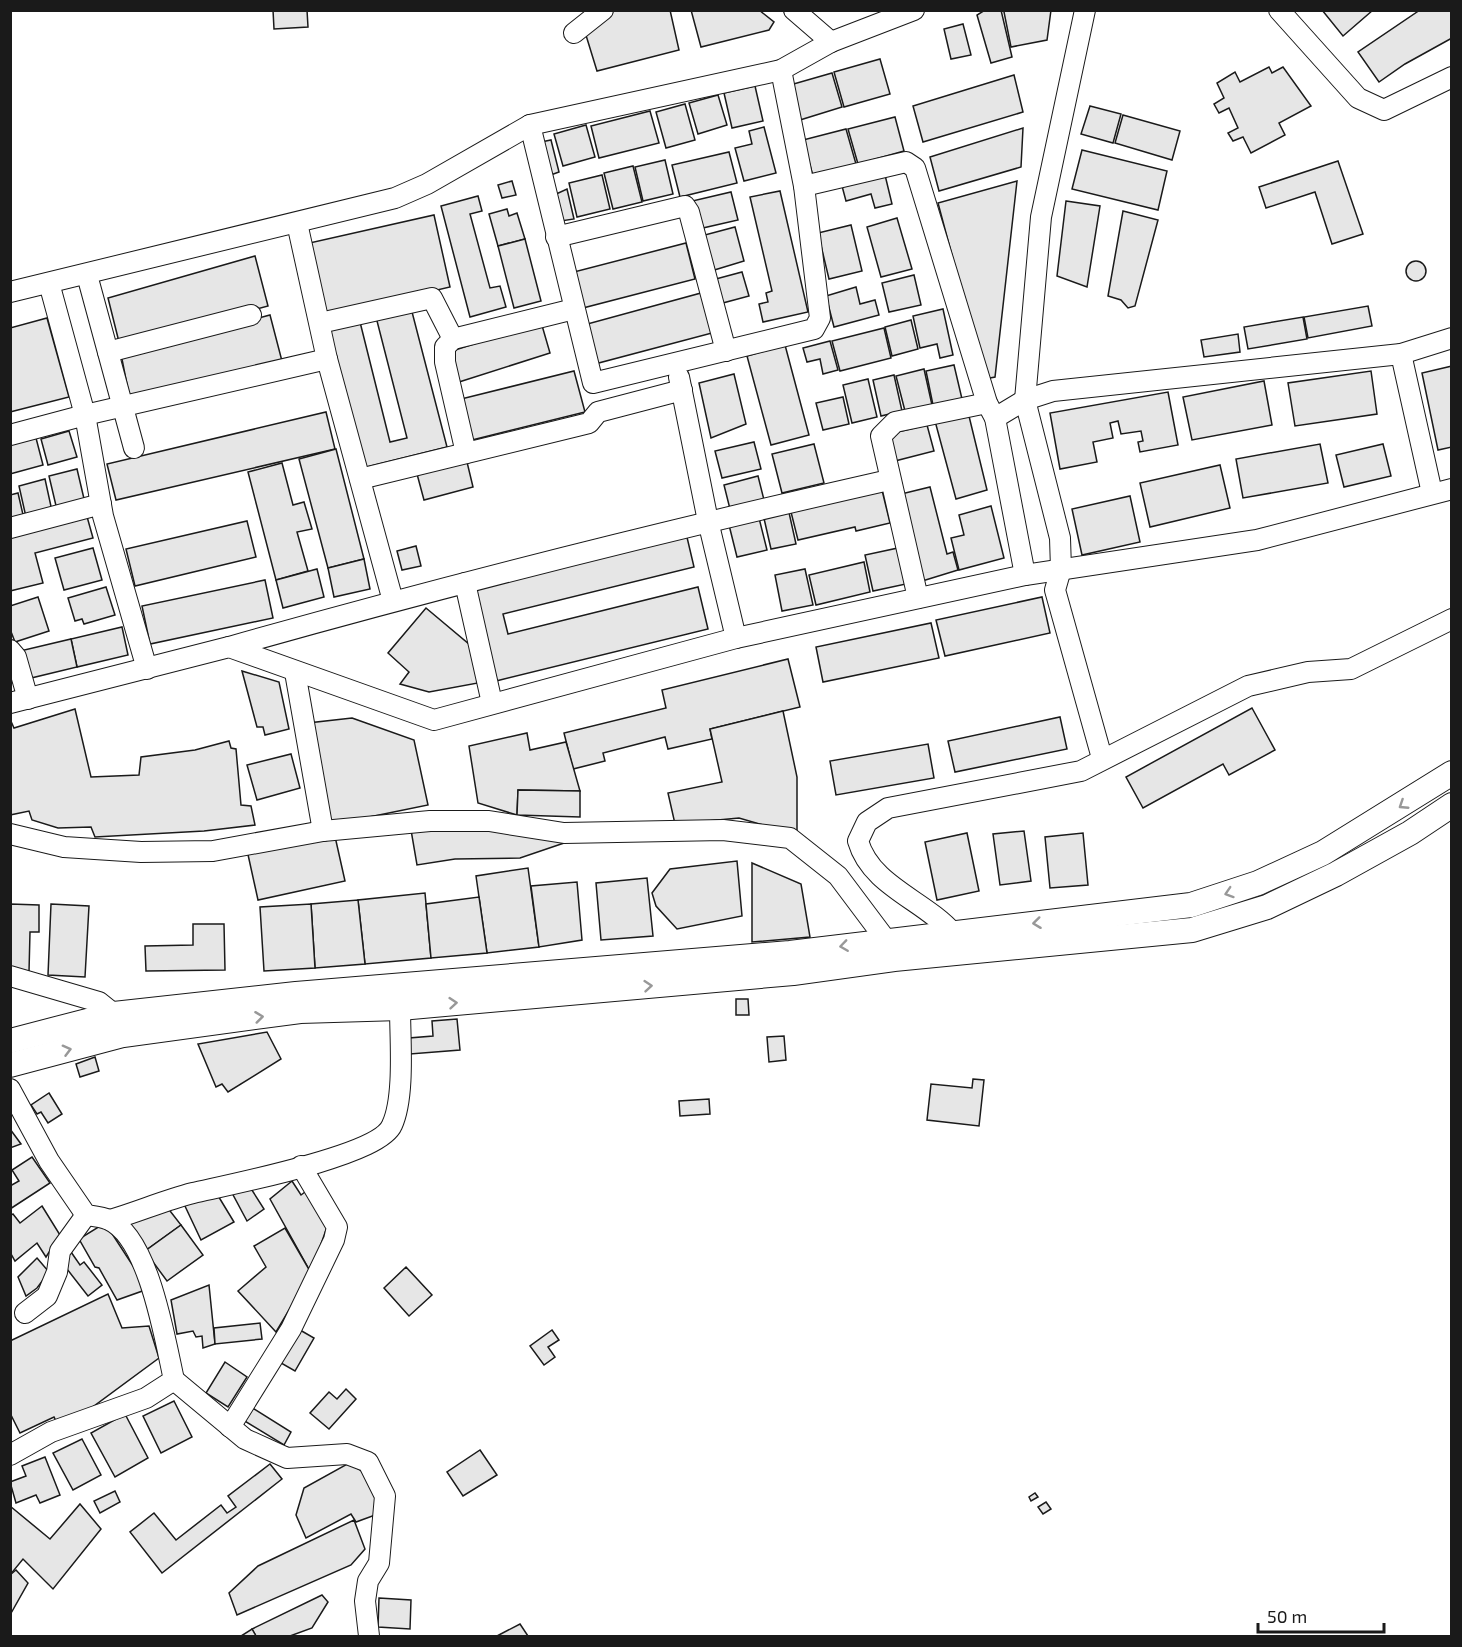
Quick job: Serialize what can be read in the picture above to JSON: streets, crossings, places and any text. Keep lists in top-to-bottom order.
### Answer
{
  "scale_bar": "50 m"
}
